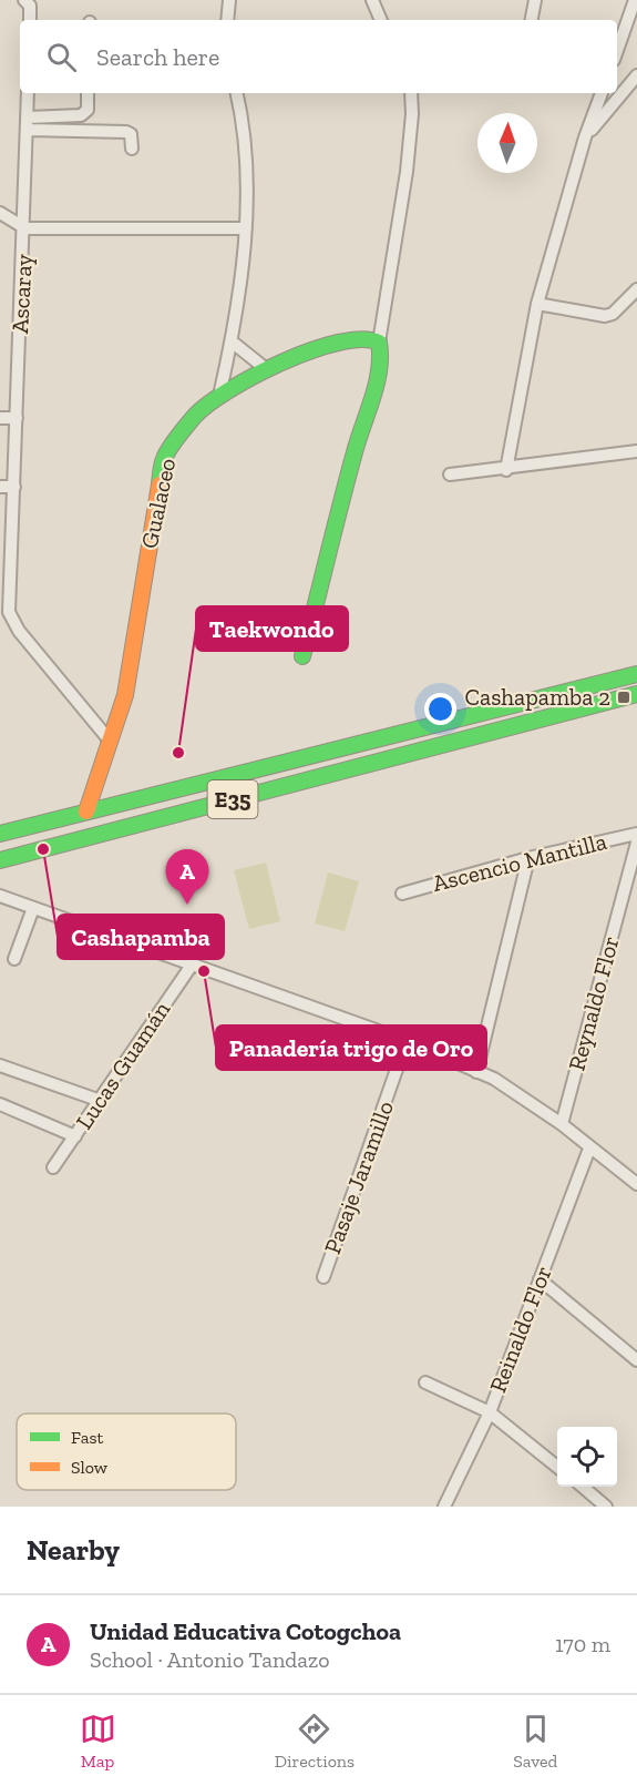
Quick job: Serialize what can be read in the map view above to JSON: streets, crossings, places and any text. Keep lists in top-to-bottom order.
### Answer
{
  "streets": {
    "main road": ["Gualaceo", "E35"],
    "street": [
      "Ascaray",
      "Ascencio Mantilla",
      "Reynaldo Flor",
      "Lucas Guamán",
      "Pasaje Jaramillo",
      "Reinaldo Flor"
    ]
  },
  "crossings": [
    ["Ascaray", "Gualaceo"],
    ["Gualaceo", "E35"]
  ],
  "places": {
    "transit": ["Cashapamba 2"],
    "other": ["Taekwondo", "Cashapamba", "Panadería trigo de Oro"]
  },
  "legend": ["Fast", "Slow"],
  "north": "top",
  "page": {
    "search": "Search here",
    "pins": "A",
    "heading": "Nearby",
    "list": [
      {
        "mark": "A",
        "name": "Unidad Educativa Cotogchoa",
        "note": "School · Antonio Tandazo",
        "value": "170 m"
      }
    ],
    "nav": ["Map", "Directions", "Saved"]
  }
}
